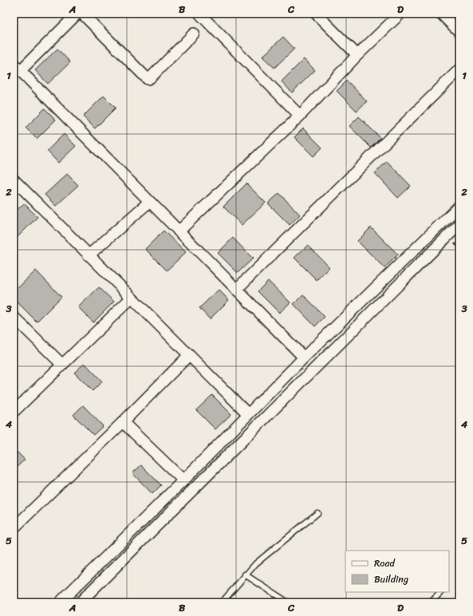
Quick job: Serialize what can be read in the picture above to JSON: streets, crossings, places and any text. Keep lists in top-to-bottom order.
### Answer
{
  "legend": ["Road", "Building"],
  "grid": {
    "columns": [
      "A",
      "B",
      "C",
      "D"
    ],
    "rows": [
      "1",
      "2",
      "3",
      "4",
      "5"
    ]
  }
}
